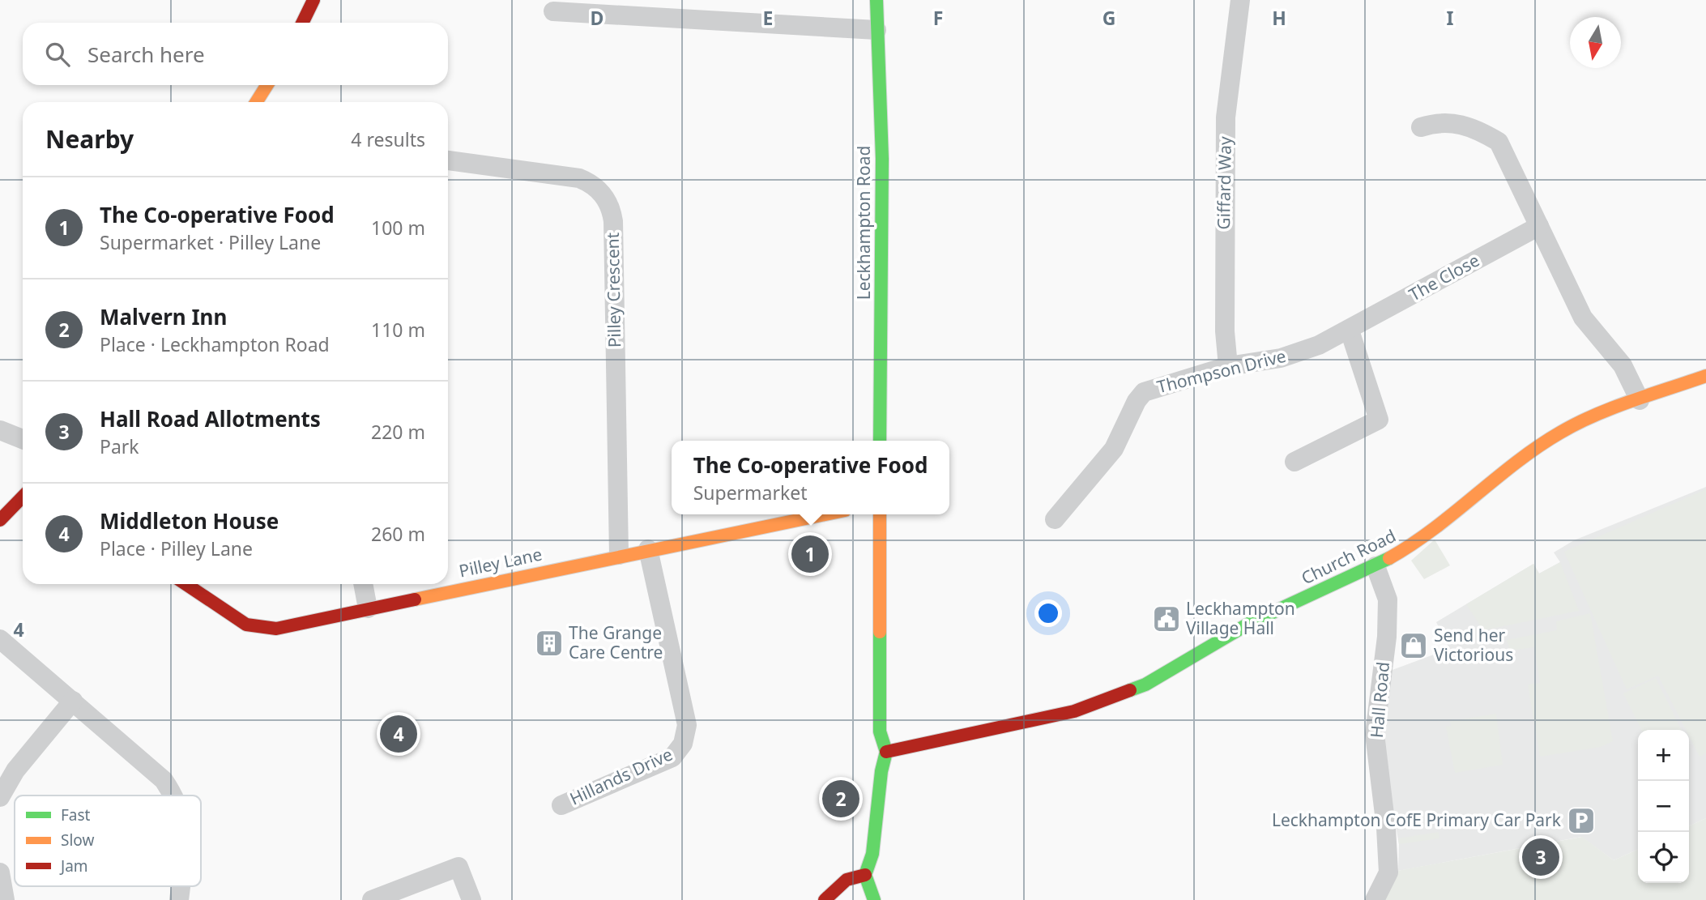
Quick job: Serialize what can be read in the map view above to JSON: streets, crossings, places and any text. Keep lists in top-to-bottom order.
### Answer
{
  "streets": {
    "street": [
      "Giffard Way",
      "Leckhampton Road",
      "The Close",
      "Pilley Crescent",
      "Thompson Drive",
      "Church Road",
      "Pilley Lane",
      "Hall Road",
      "Hillands Drive"
    ]
  },
  "crossings": [
    ["Giffard Way", "Thompson Drive"],
    ["The Close", "Thompson Drive"],
    ["Pilley Crescent", "Pilley Lane"],
    ["Church Road", "Hall Road"],
    ["Pilley Lane", "Hillands Drive"]
  ],
  "places": {
    "public building": ["Leckhampton Village Hall"],
    "building": ["The Grange Care Centre"],
    "shop": ["Send her Victorious"],
    "parking": ["Leckhampton CofE Primary Car Park"]
  },
  "legend": ["Fast", "Slow", "Jam"],
  "north": "bottom",
  "page": {
    "search": "Search here",
    "heading": ["Nearby", "4 results"],
    "list": [
      {
        "mark": "1",
        "name": "The Co-operative Food",
        "note": "Supermarket · Pilley Lane",
        "value": "100 m"
      },
      {
        "mark": "2",
        "name": "Malvern Inn",
        "note": "Place · Leckhampton Road",
        "value": "110 m"
      },
      {
        "mark": "3",
        "name": "Hall Road Allotments",
        "note": "Park",
        "value": "220 m"
      },
      {
        "mark": "4",
        "name": "Middleton House",
        "note": "Place · Pilley Lane",
        "value": "260 m"
      }
    ],
    "popup": ["The Co-operative Food", "Supermarket"],
    "pins": [
      "1",
      "4",
      "2",
      "3"
    ],
    "map_buttons": ["+", "−"]
  },
  "grid": {
    "columns": [
      "D",
      "E",
      "F",
      "G",
      "H",
      "I"
    ],
    "rows": ["4"]
  }
}
